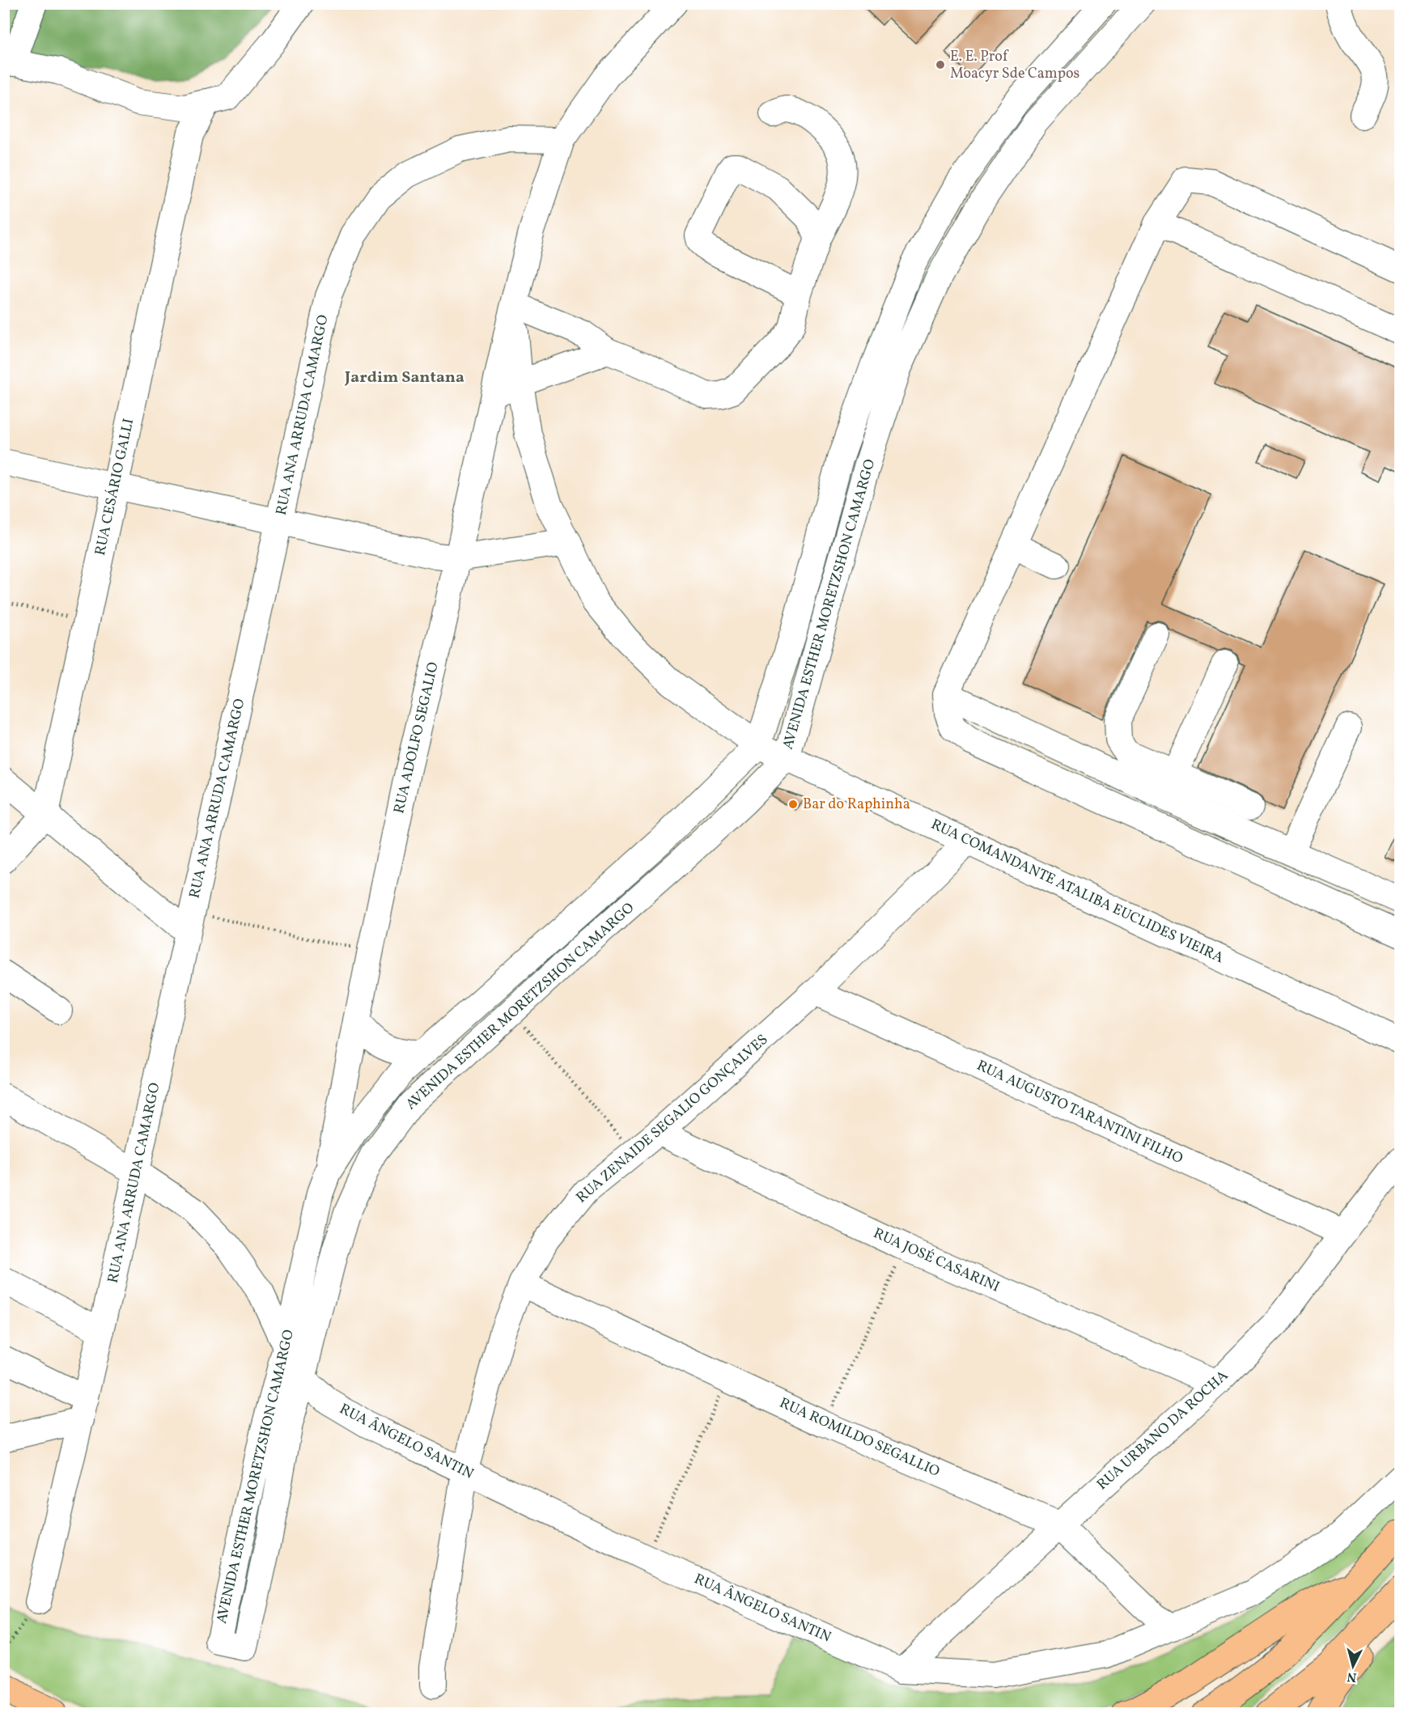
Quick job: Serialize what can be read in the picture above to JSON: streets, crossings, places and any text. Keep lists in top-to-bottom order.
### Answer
{
  "streets": {
    "street": [
      "RUA ANA ARRUDA CAMARGO",
      "RUA CESÁRIO GALLI",
      "AVENIDA ESTHER MORETZSHON CAMARGO",
      "RUA ADOLFO SEGALIO",
      "RUA COMANDANTE ATALIBA EUCLIDES VIEIRA",
      "RUA AUGUSTO TARANTINI FILHO",
      "RUA ZENAIDE SEGALIO GONÇALVES",
      "RUA JOSÉ CASARINI",
      "RUA URBANO DA ROCHA",
      "RUA ROMILDO SEGALLIO",
      "RUA ÂNGELO SANTIN"
    ]
  },
  "crossings": [
    ["RUA ANA ARRUDA CAMARGO", "RUA ADOLFO SEGALIO"],
    ["RUA ANA ARRUDA CAMARGO", "RUA ÂNGELO SANTIN"],
    ["AVENIDA ESTHER MORETZSHON CAMARGO", "RUA ADOLFO SEGALIO"],
    ["AVENIDA ESTHER MORETZSHON CAMARGO", "RUA COMANDANTE ATALIBA EUCLIDES VIEIRA"],
    ["AVENIDA ESTHER MORETZSHON CAMARGO", "RUA ÂNGELO SANTIN"],
    ["RUA ADOLFO SEGALIO", "RUA COMANDANTE ATALIBA EUCLIDES VIEIRA"],
    ["RUA COMANDANTE ATALIBA EUCLIDES VIEIRA", "RUA ZENAIDE SEGALIO GONÇALVES"],
    ["RUA AUGUSTO TARANTINI FILHO", "RUA ZENAIDE SEGALIO GONÇALVES"],
    ["RUA AUGUSTO TARANTINI FILHO", "RUA URBANO DA ROCHA"],
    ["RUA ZENAIDE SEGALIO GONÇALVES", "RUA JOSÉ CASARINI"],
    ["RUA ZENAIDE SEGALIO GONÇALVES", "RUA ROMILDO SEGALLIO"],
    ["RUA ZENAIDE SEGALIO GONÇALVES", "RUA ÂNGELO SANTIN"],
    ["RUA JOSÉ CASARINI", "RUA URBANO DA ROCHA"],
    ["RUA URBANO DA ROCHA", "RUA ROMILDO SEGALLIO"],
    ["RUA URBANO DA ROCHA", "RUA ÂNGELO SANTIN"]
  ],
  "districts": ["Jardim Santana"],
  "places": ["E. E. Prof Moacyr Sde Campos", "Bar do Raphinha"],
  "north": "bottom"
}
